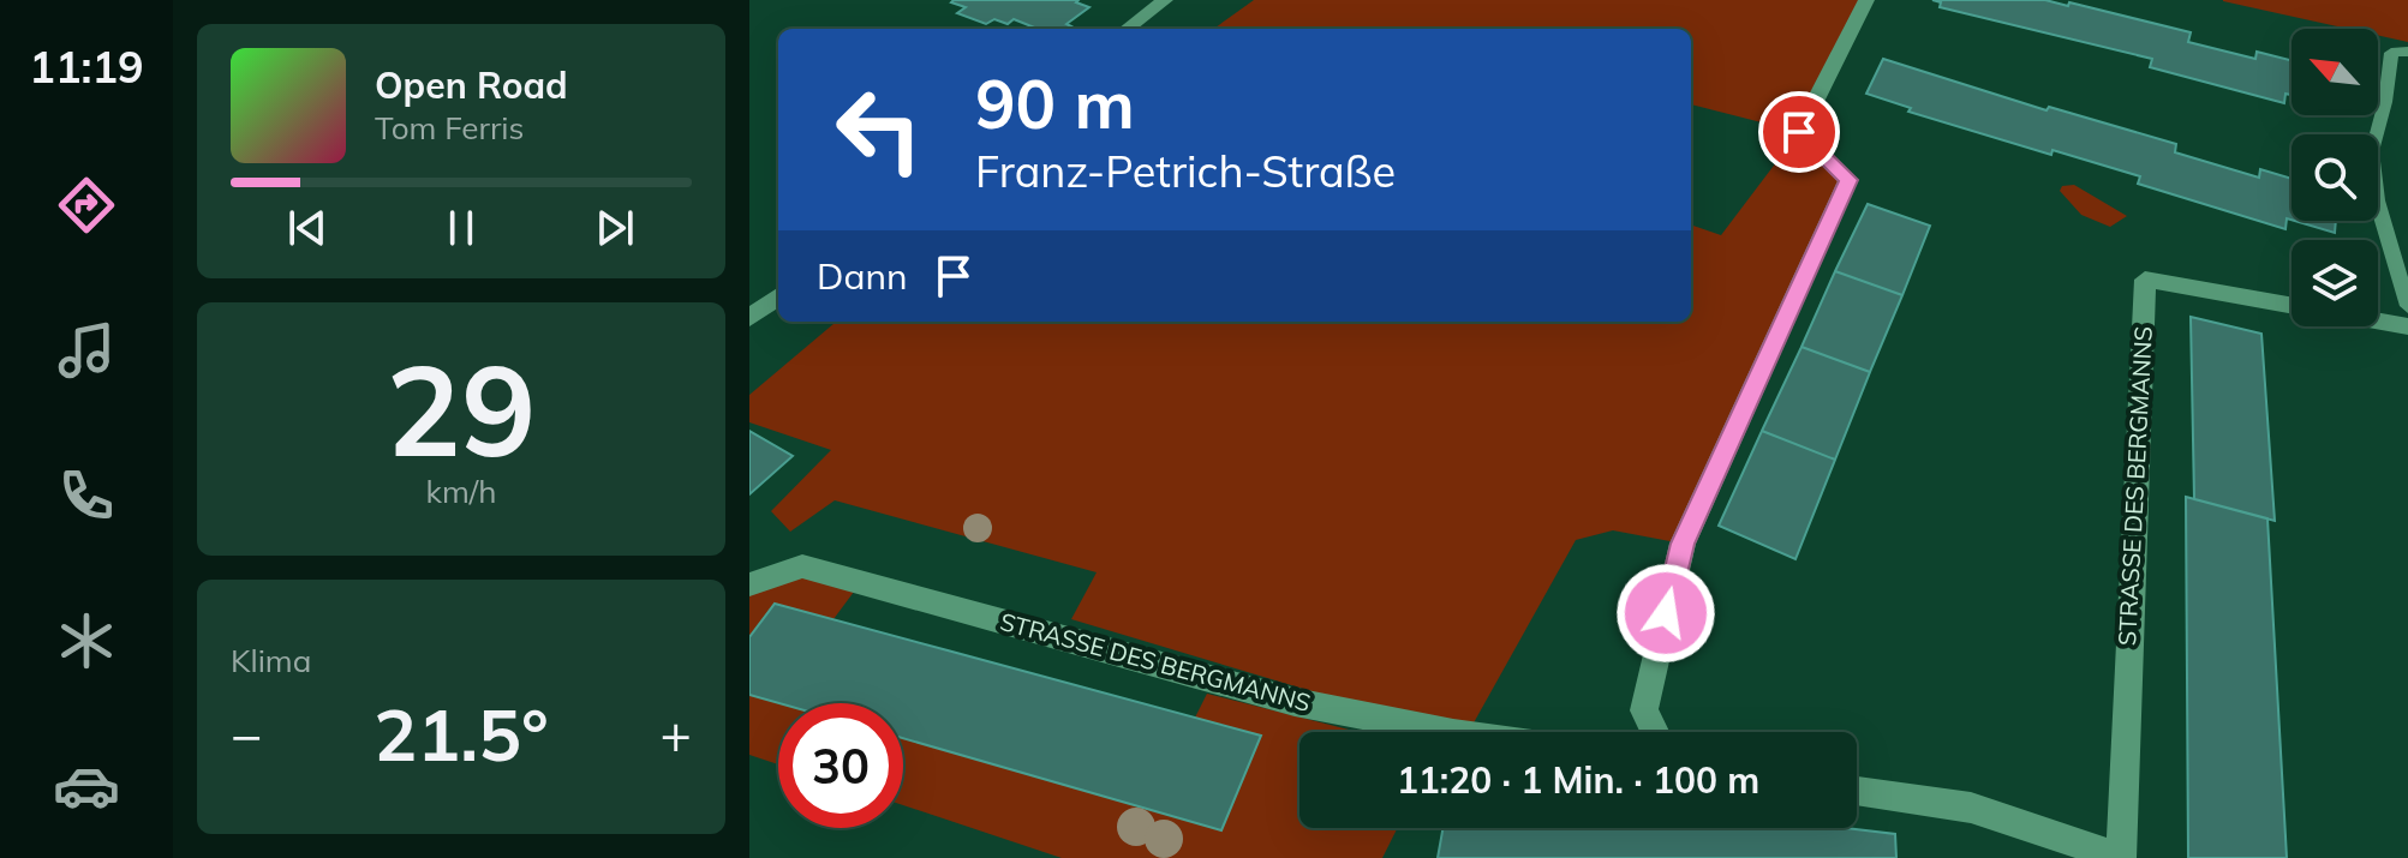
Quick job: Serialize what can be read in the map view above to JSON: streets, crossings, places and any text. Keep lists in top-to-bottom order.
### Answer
{
  "streets": {
    "street": ["STRASSE DES BERGMANNS"]
  },
  "north": "top left",
  "page": {
    "tabs": "11:19",
    "turn": ["90 m", "Franz-Petrich-Straße"],
    "song": ["Open Road", "Tom Ferris"],
    "then": "Dann",
    "tile": [
      ["29", "km/h"],
      "Klima"
    ],
    "heat": ["−", "21.5°", "+"],
    "limit": "30",
    "trip": "11:20 · 1 Min. · 100 m"
  }
}
